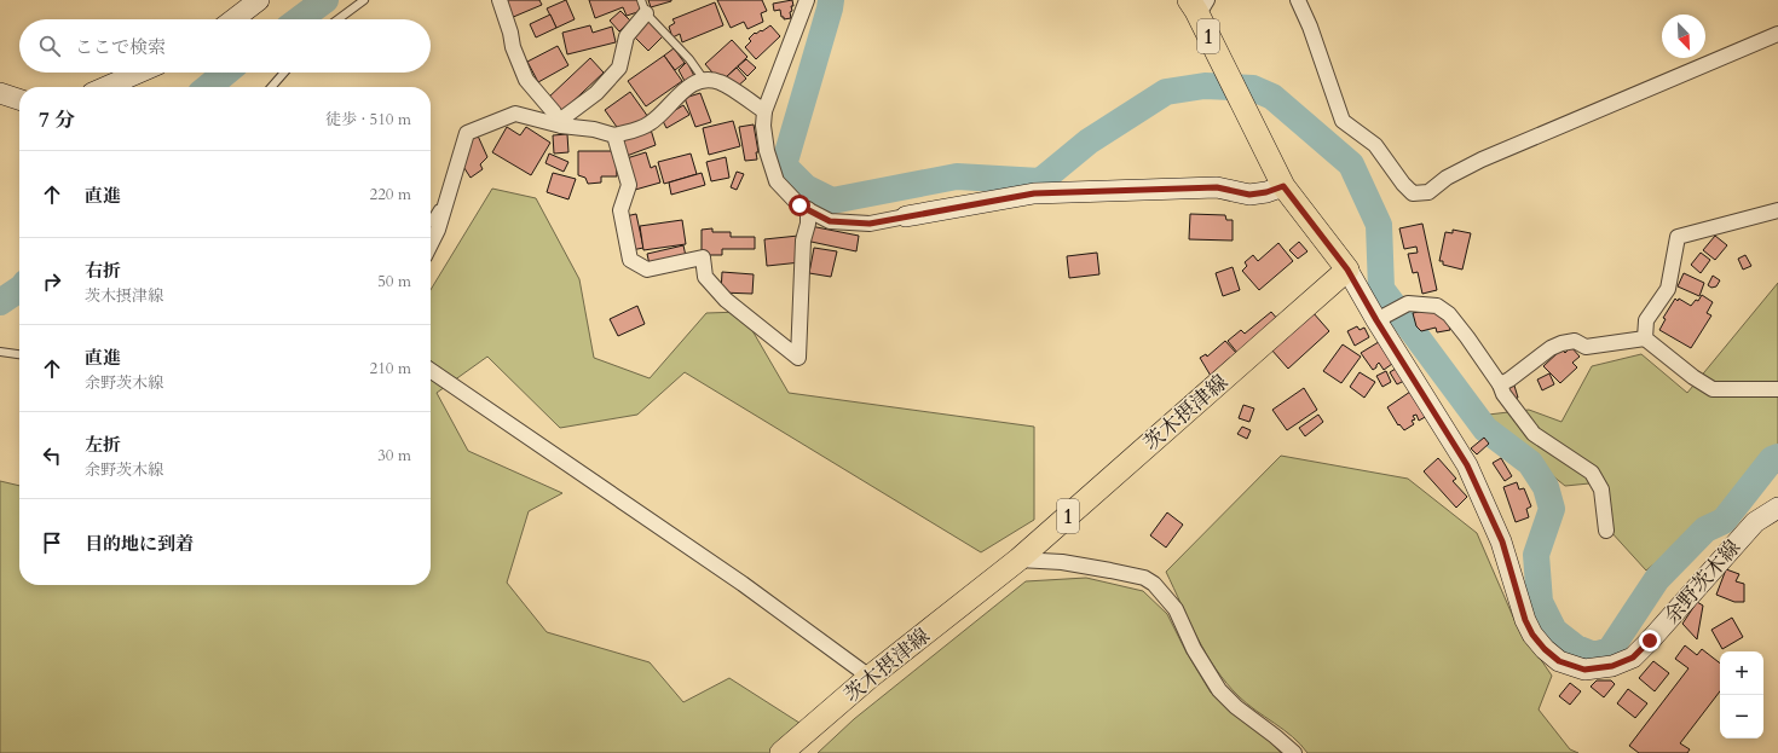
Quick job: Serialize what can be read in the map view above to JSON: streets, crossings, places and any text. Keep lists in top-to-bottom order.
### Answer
{
  "streets": {
    "main road": ["1", "茨木摂津線", "余野茨木線"]
  },
  "crossings": [
    ["1", "茨木摂津線"],
    ["1", "余野茨木線"],
    ["茨木摂津線", "余野茨木線"]
  ],
  "north": "bottom right",
  "page": {
    "search": "ここで検索",
    "heading": ["7 分", "徒歩 · 510 m"],
    "list": [
      ["直進", "220 m"],
      ["右折", "茨木摂津線", "50 m"],
      ["直進", "余野茨木線", "210 m"],
      ["左折", "余野茨木線", "30 m"],
      "目的地に到着"
    ],
    "map_buttons": ["+", "−"]
  }
}
